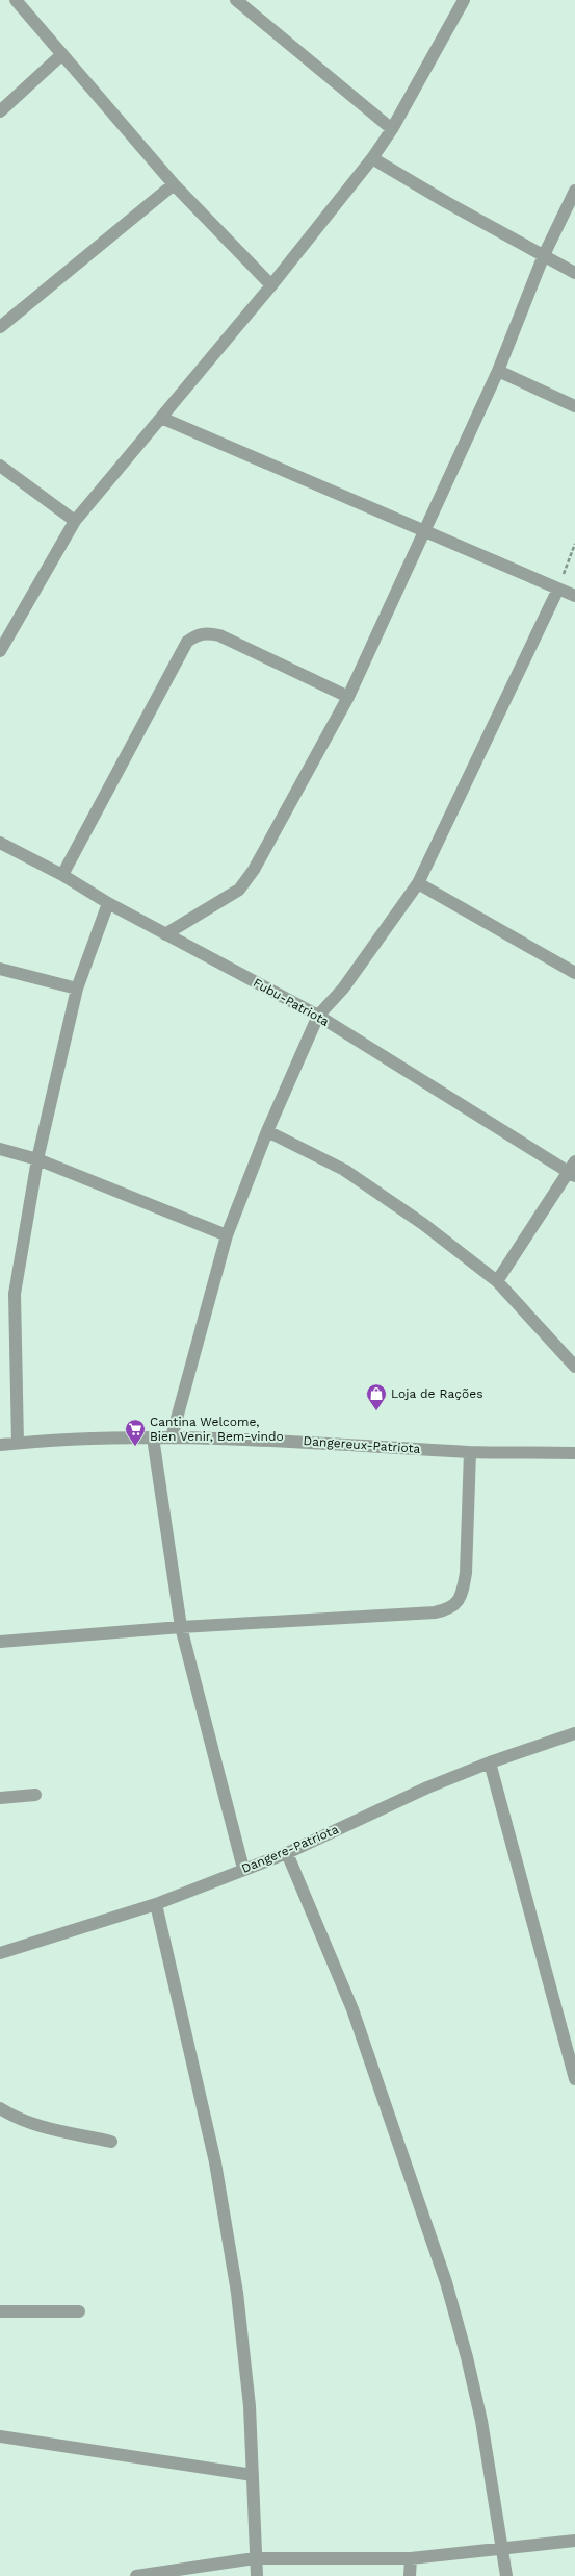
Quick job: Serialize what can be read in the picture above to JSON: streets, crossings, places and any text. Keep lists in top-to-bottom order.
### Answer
{
  "streets": {
    "street": ["Fubu-Patriota", "Dangereux-Patriota", "Dangere-Patriota"]
  },
  "places": {
    "shop": ["Loja de Rações"],
    "supermarket": ["Cantina Welcome, Bien Venir, Bem-vindo"]
  }
}
